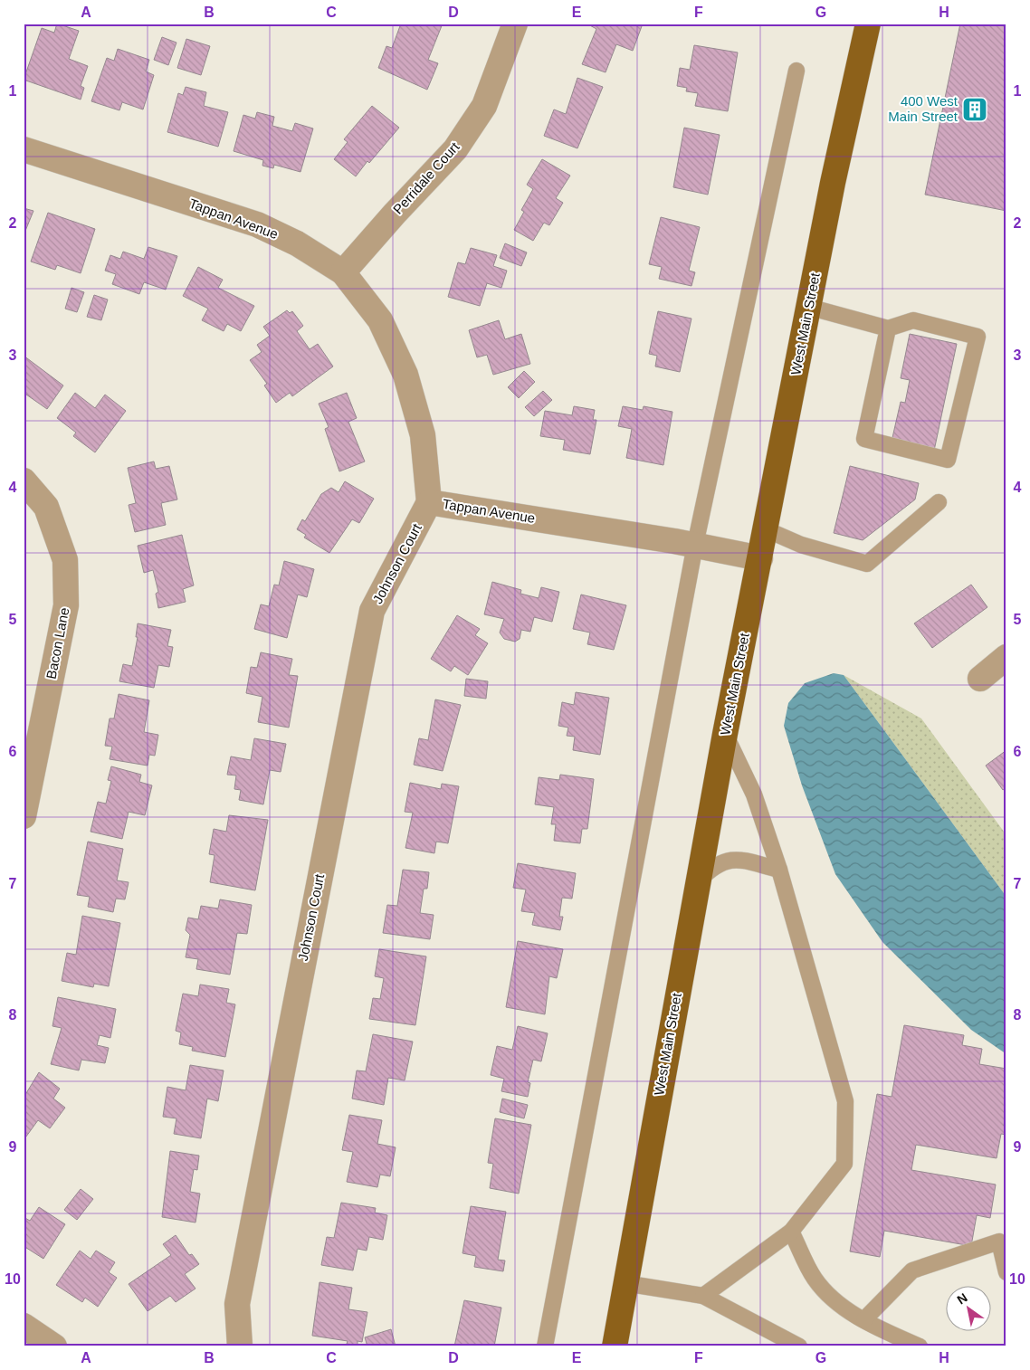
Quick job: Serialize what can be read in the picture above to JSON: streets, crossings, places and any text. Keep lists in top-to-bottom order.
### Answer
{
  "streets": {
    "main road": ["West Main Street"],
    "street": [
      "Perridale Court",
      "Tappan Avenue",
      "Johnson Court",
      "Bacon Lane"
    ]
  },
  "crossings": [
    ["Perridale Court", "Tappan Avenue"],
    ["Tappan Avenue", "West Main Street"],
    ["Tappan Avenue", "Johnson Court"]
  ],
  "places": {
    "building": ["400 West Main Street"]
  },
  "north": "top left",
  "grid": {
    "columns": [
      "A",
      "B",
      "C",
      "D",
      "E",
      "F",
      "G",
      "H"
    ],
    "rows": [
      "1",
      "2",
      "3",
      "4",
      "5",
      "6",
      "7",
      "8",
      "9",
      "10"
    ]
  }
}
